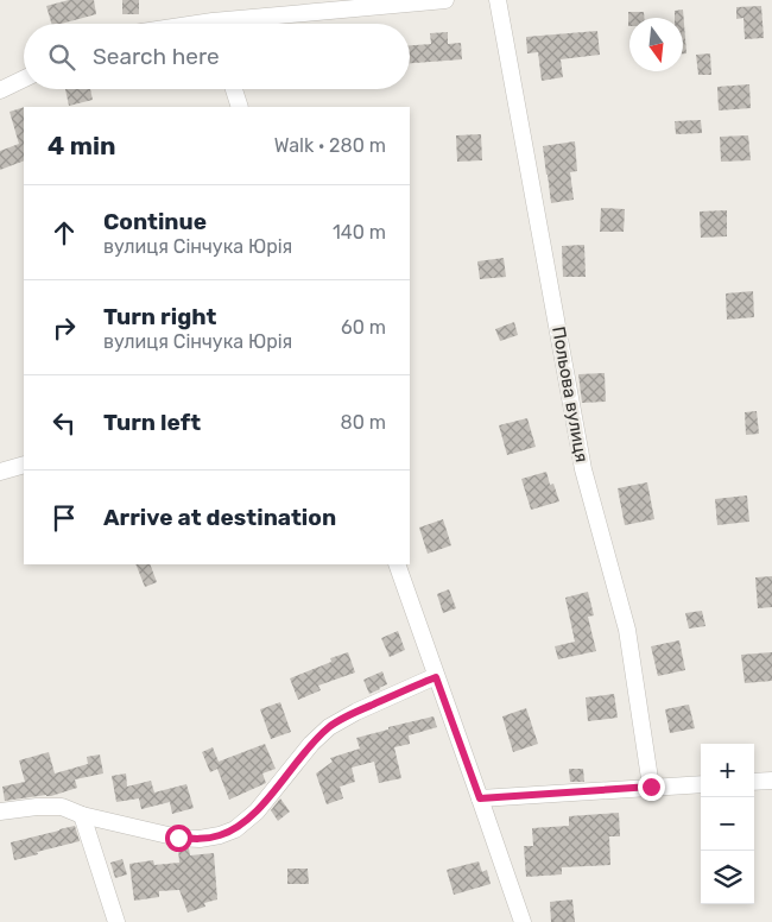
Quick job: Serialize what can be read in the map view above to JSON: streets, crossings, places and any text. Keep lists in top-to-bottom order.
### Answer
{
  "streets": {
    "street": ["Польова вулиця"]
  },
  "north": "bottom",
  "page": {
    "search": "Search here",
    "heading": ["4 min", "Walk · 280 m"],
    "list": [
      ["Continue", "вулиця Сінчука Юрія", "140 m"],
      ["Turn right", "вулиця Сінчука Юрія", "60 m"],
      ["Turn left", "80 m"],
      "Arrive at destination"
    ],
    "map_buttons": ["+", "−"]
  }
}
